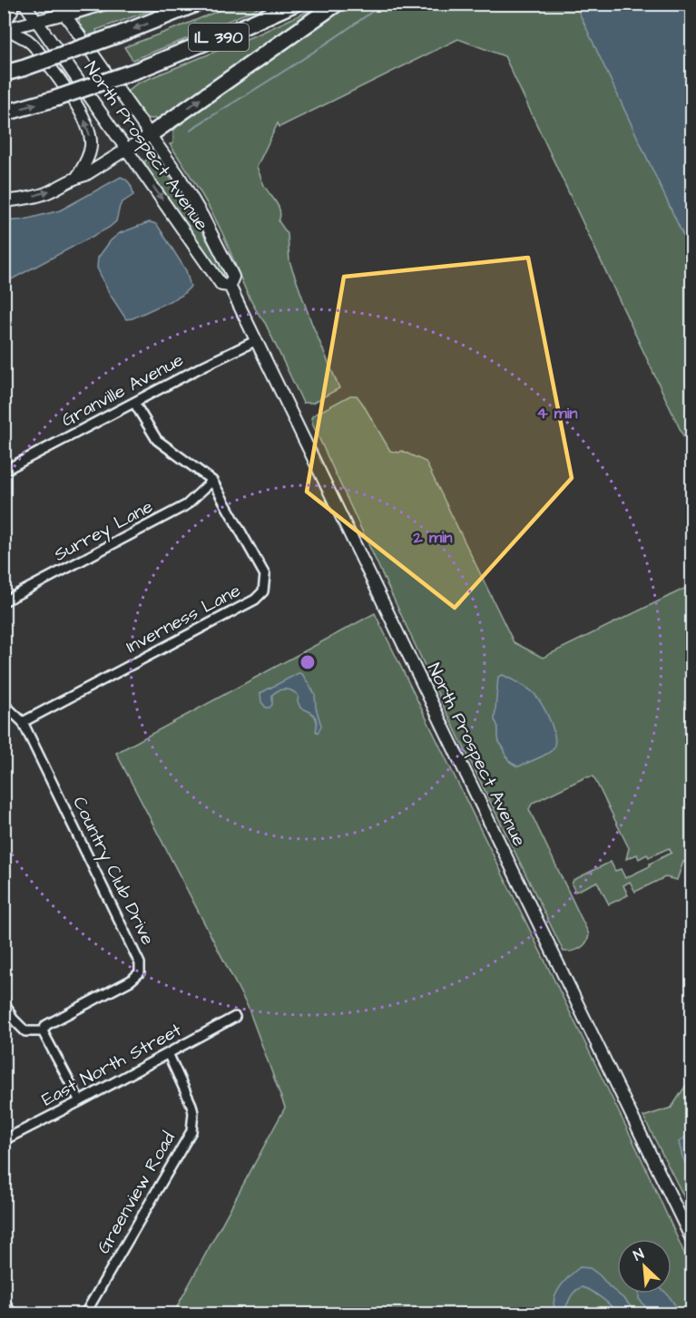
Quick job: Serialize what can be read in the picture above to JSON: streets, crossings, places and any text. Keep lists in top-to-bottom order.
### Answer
{
  "streets": {
    "highway": ["IL 390"],
    "main road": ["North Prospect Avenue"],
    "street": [
      "Granville Avenue",
      "Surrey Lane",
      "Inverness Lane",
      "Country Club Drive",
      "East North Street",
      "Greenview Road"
    ]
  },
  "crossings": [
    ["North Prospect Avenue", "Granville Avenue"],
    ["Granville Avenue", "Inverness Lane"],
    ["Surrey Lane", "Inverness Lane"],
    ["Inverness Lane", "Country Club Drive"],
    ["East North Street", "Greenview Road"]
  ],
  "north": "top left",
  "rings": ["4 min", "2 min"]
}
